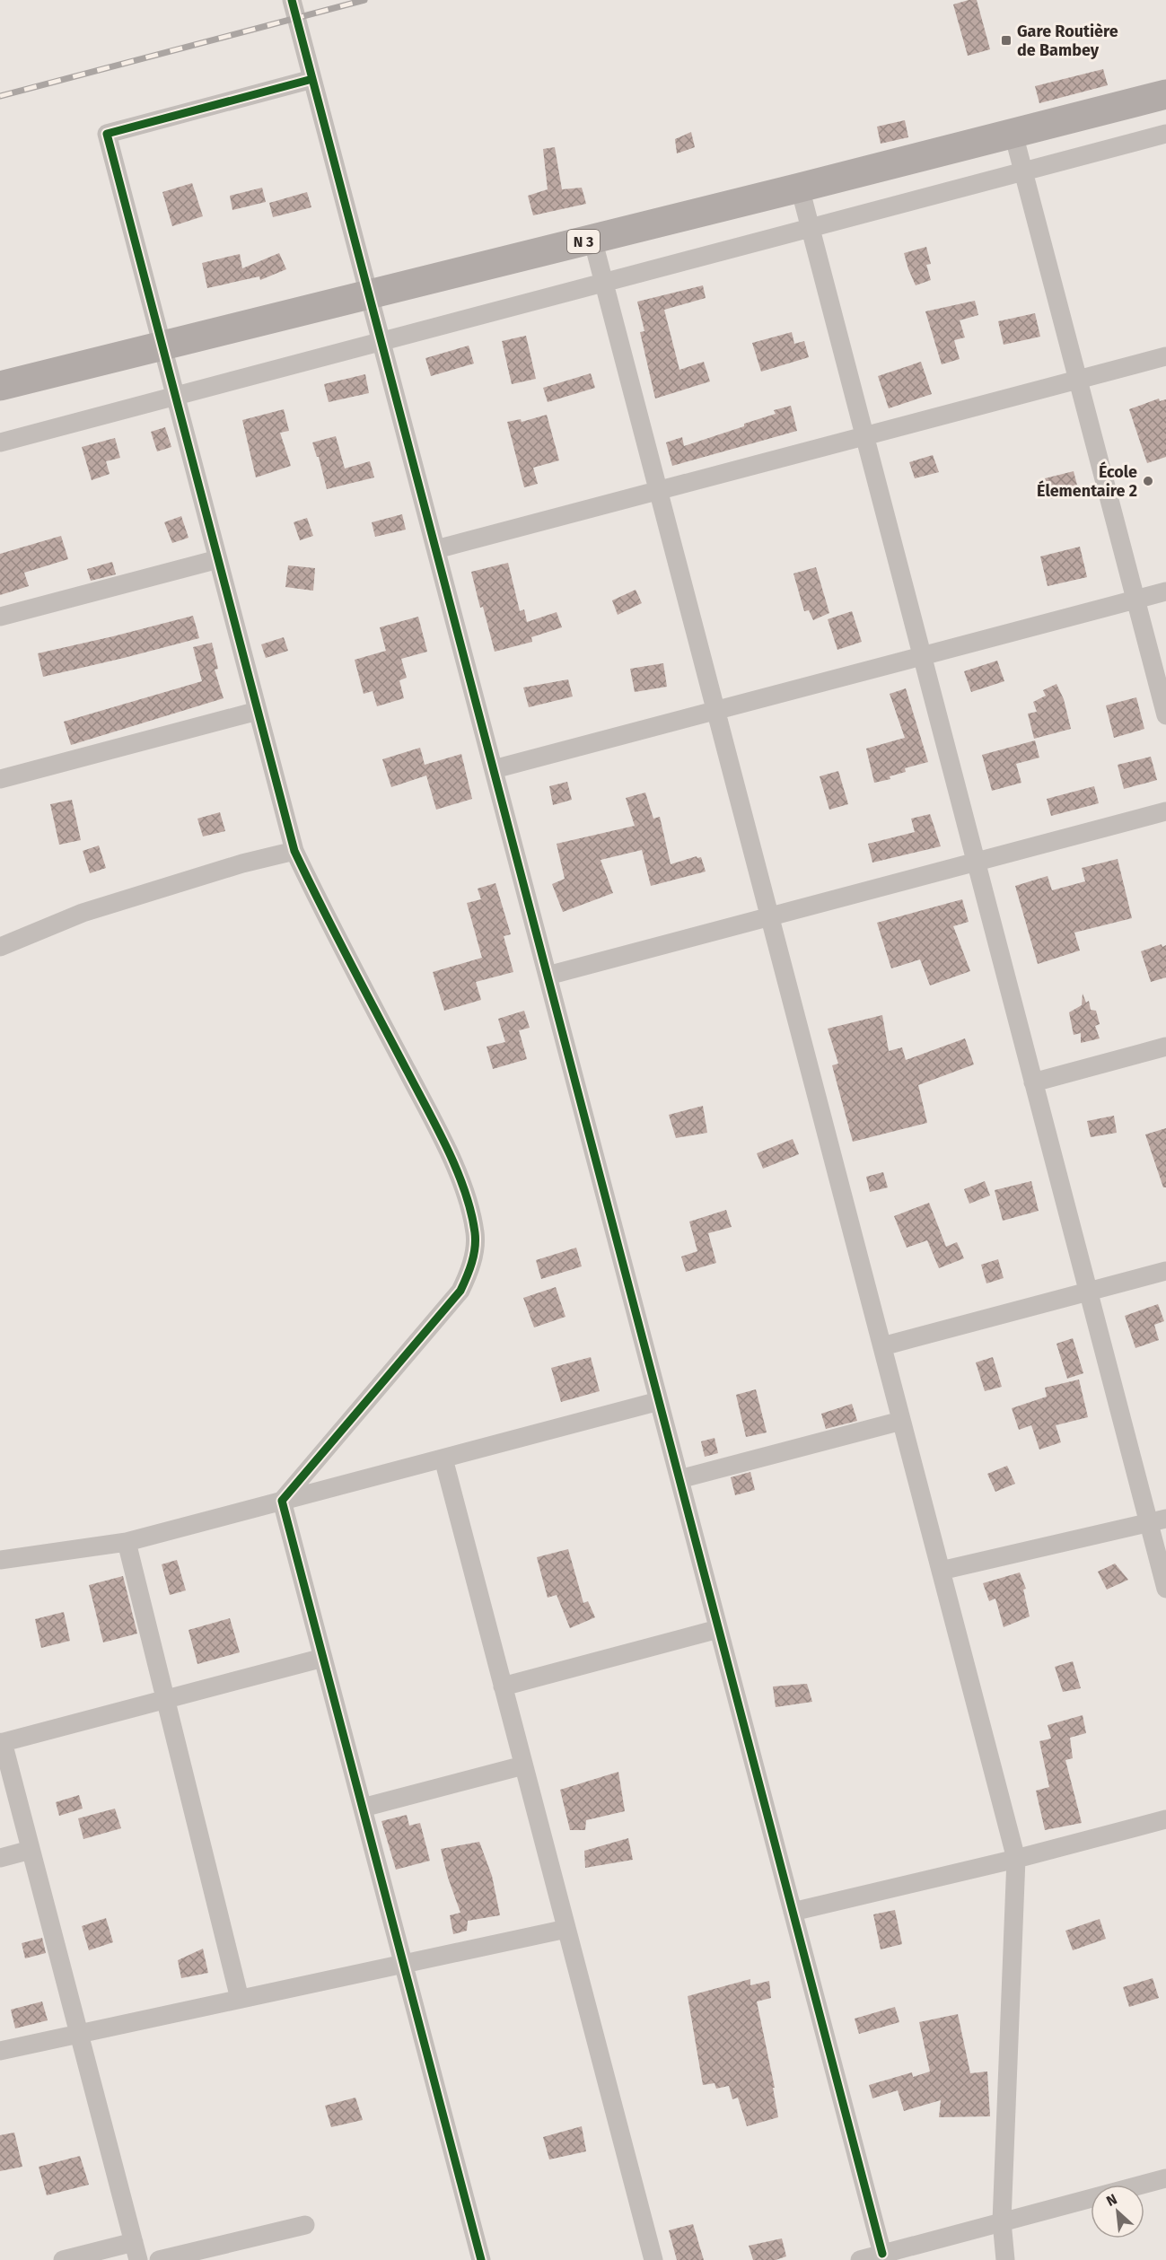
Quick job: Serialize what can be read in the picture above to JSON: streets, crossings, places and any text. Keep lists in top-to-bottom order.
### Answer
{
  "streets": {
    "main road": ["N 3"]
  },
  "places": {
    "transit": ["Gare Routière de Bambey"],
    "other": ["École Élementaire 2"]
  },
  "north": "top left"
}
